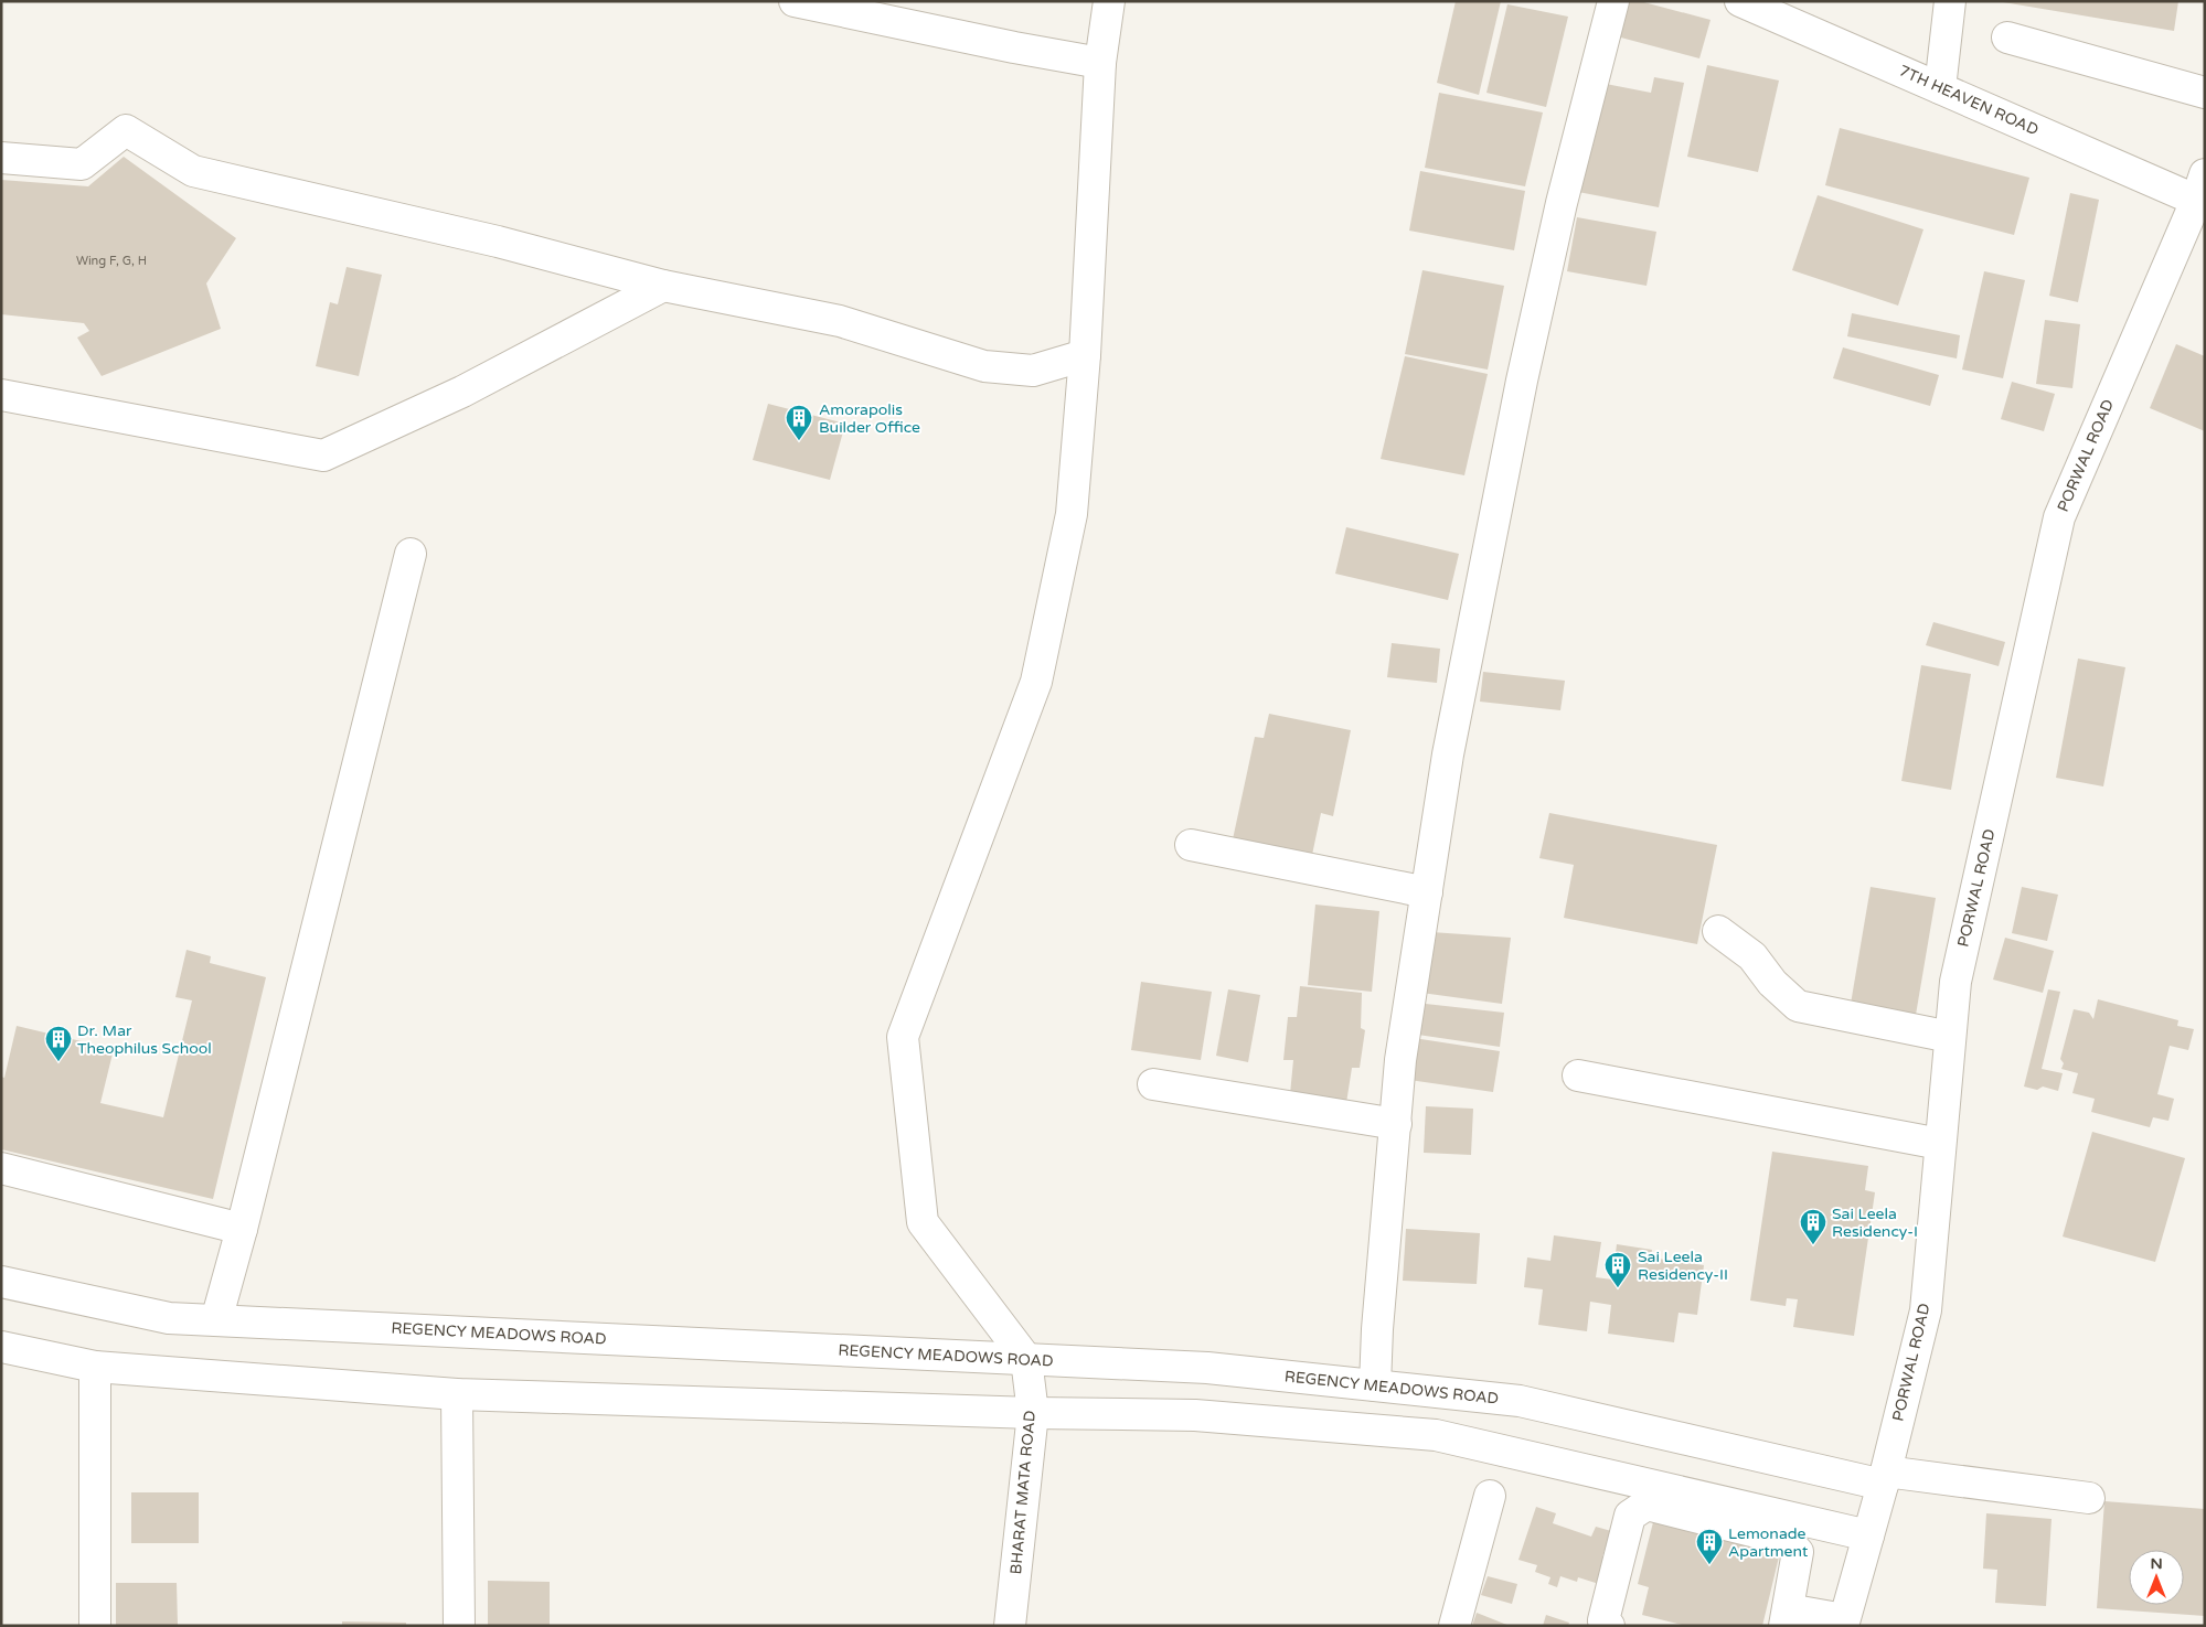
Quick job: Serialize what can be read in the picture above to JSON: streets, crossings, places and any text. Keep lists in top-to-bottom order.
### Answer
{
  "streets": {
    "street": [
      "7TH HEAVEN ROAD",
      "PORWAL ROAD",
      "REGENCY MEADOWS ROAD",
      "BHARAT MATA ROAD"
    ]
  },
  "crossings": [
    ["7TH HEAVEN ROAD", "PORWAL ROAD"],
    ["PORWAL ROAD", "REGENCY MEADOWS ROAD"],
    ["REGENCY MEADOWS ROAD", "BHARAT MATA ROAD"]
  ],
  "places": {
    "building": [
      "Amorapolis Builder Office",
      "Dr. Mar Theophilus School",
      "Sai Leela Residency-I",
      "Sai Leela Residency-II",
      "Lemonade Apartment"
    ]
  },
  "house_numbers": ["Wing F, G, H"],
  "north": "top"
}
